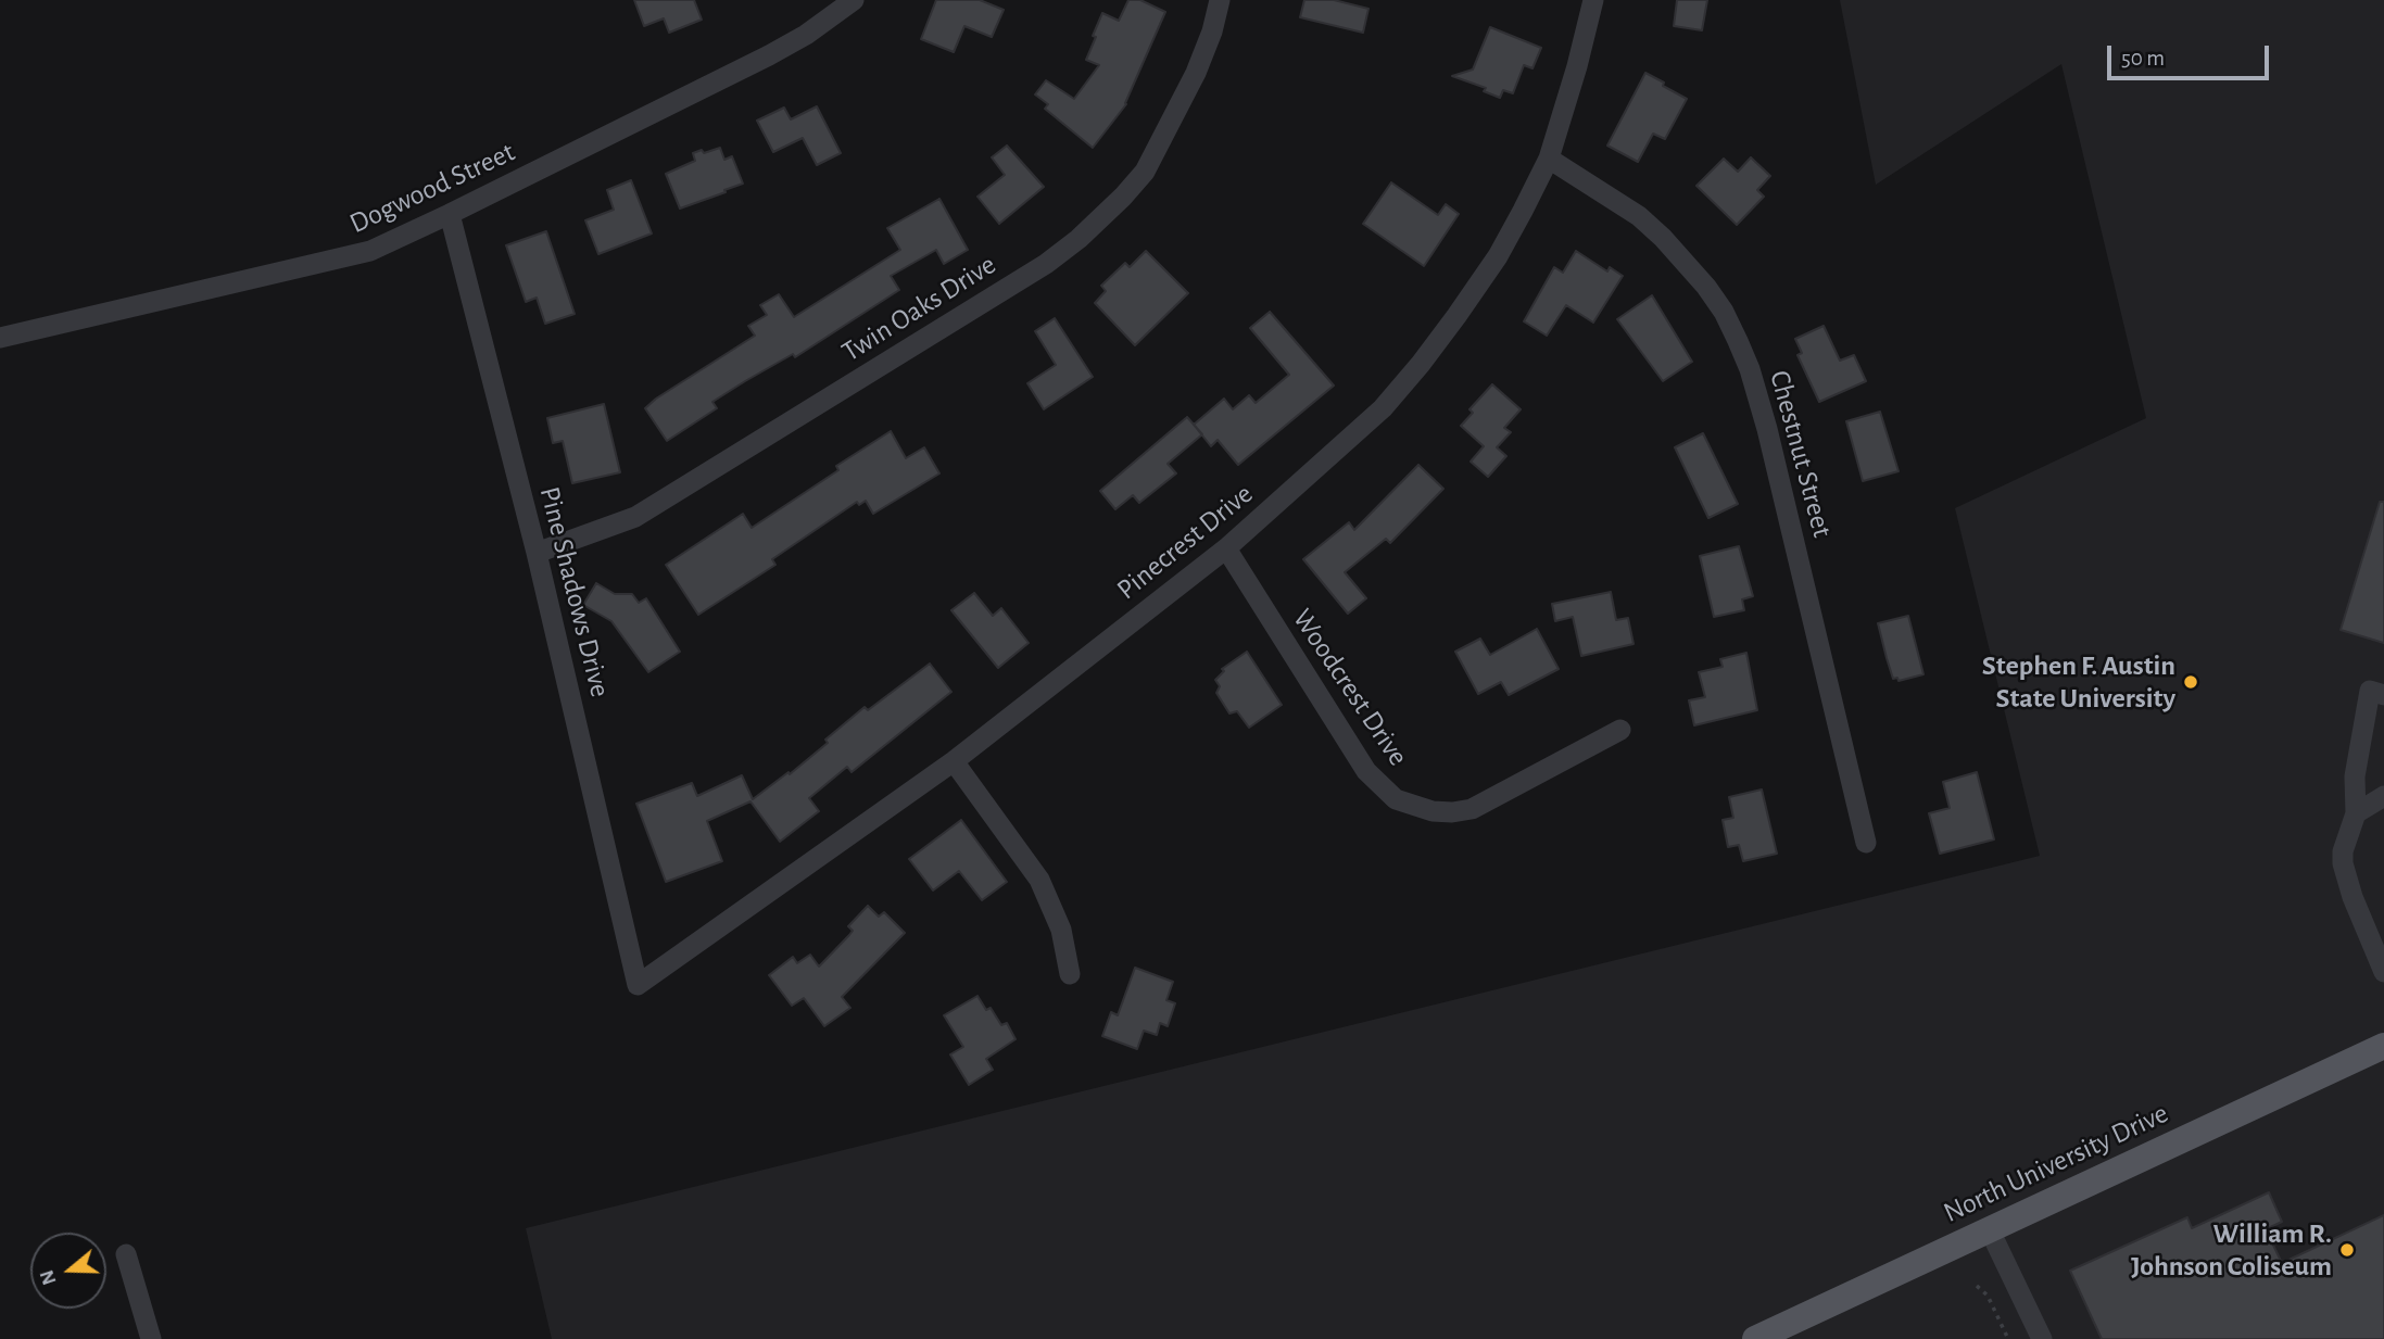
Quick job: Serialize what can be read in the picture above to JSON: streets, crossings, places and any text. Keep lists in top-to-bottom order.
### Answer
{
  "streets": {
    "main road": ["North University Drive"],
    "street": [
      "Dogwood Street",
      "Twin Oaks Drive",
      "Chestnut Street",
      "Pinecrest Drive",
      "Pine Shadows Drive",
      "Woodcrest Drive"
    ]
  },
  "crossings": [
    ["Dogwood Street", "Pine Shadows Drive"],
    ["Twin Oaks Drive", "Pine Shadows Drive"],
    ["Chestnut Street", "Pinecrest Drive"],
    ["Pinecrest Drive", "Pine Shadows Drive"],
    ["Pinecrest Drive", "Woodcrest Drive"]
  ],
  "places": ["Stephen F. Austin State University", "William R. Johnson Coliseum"],
  "scale_bar": "50 m",
  "north": "left"
}
